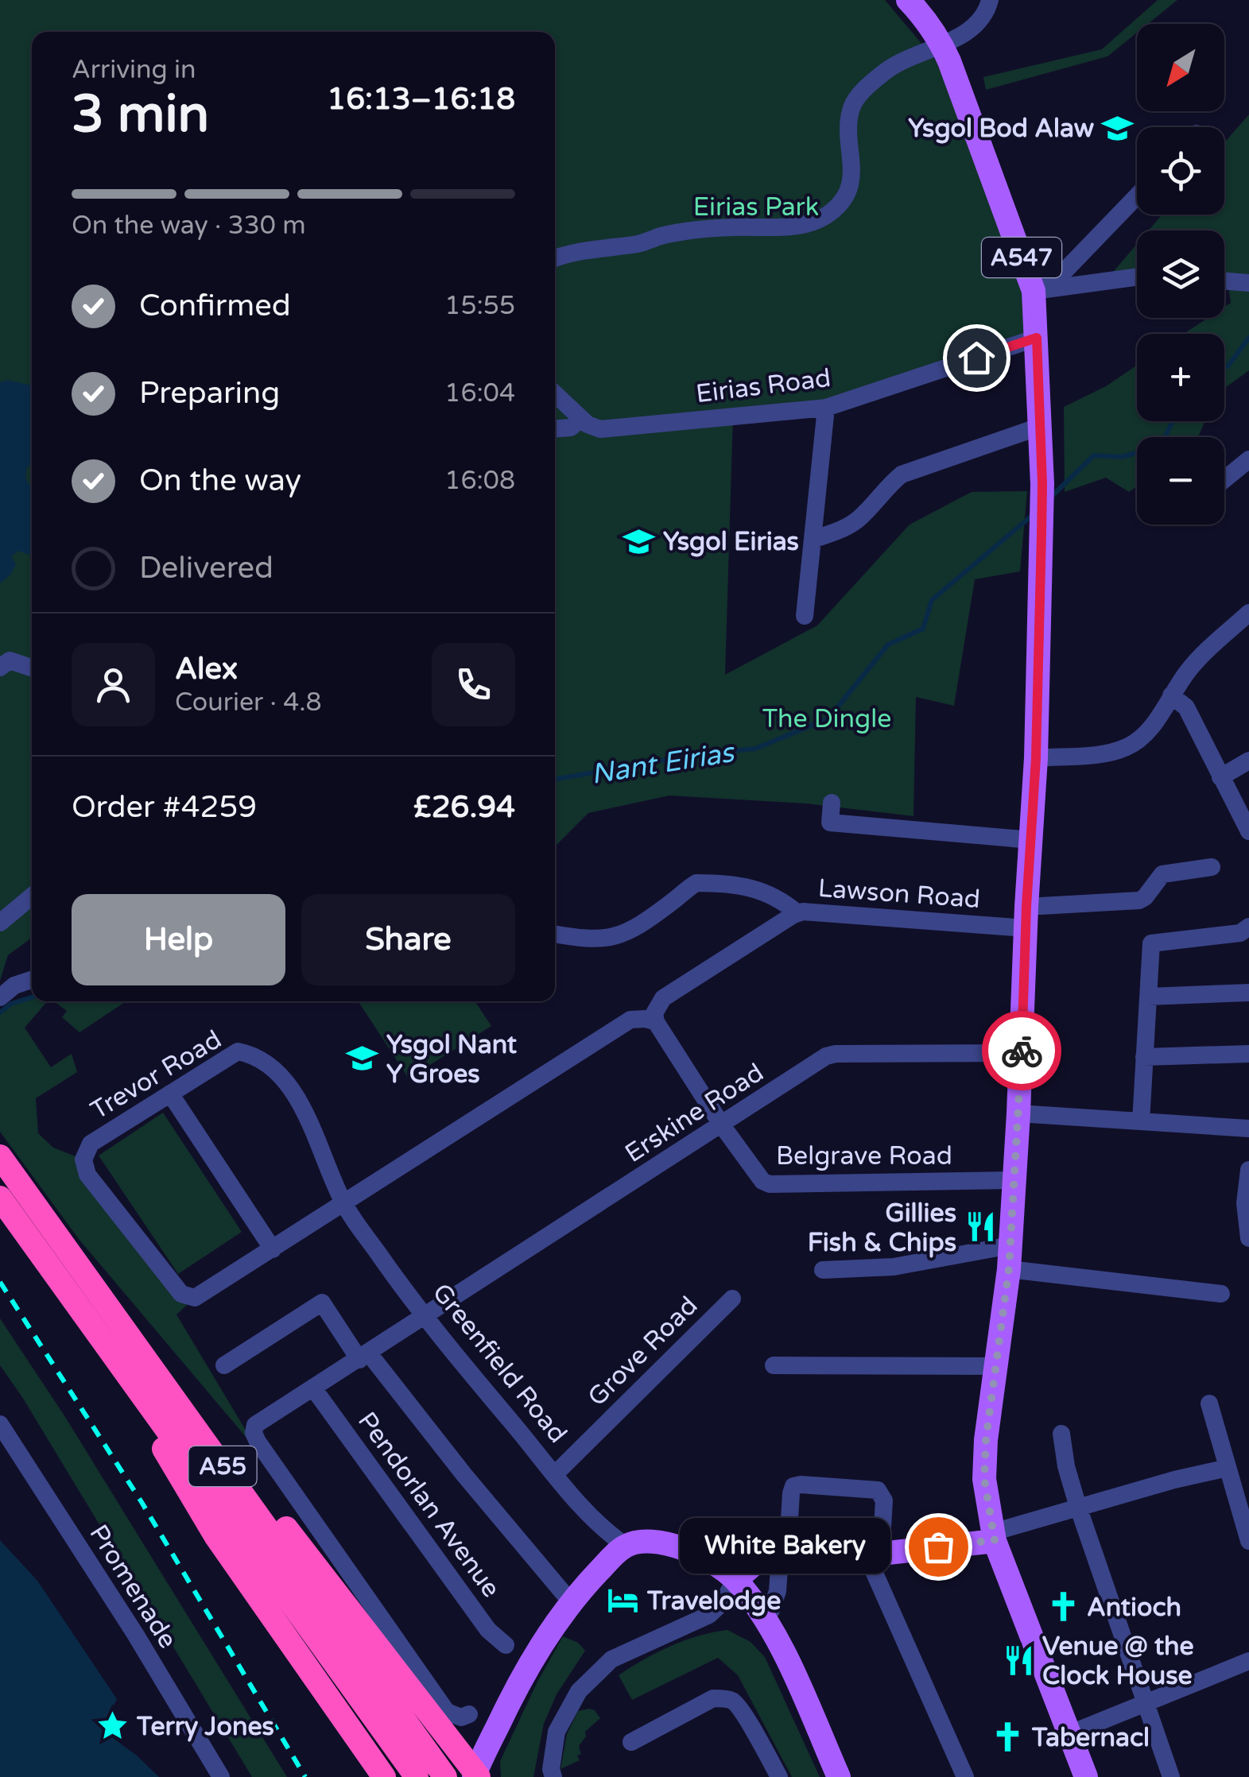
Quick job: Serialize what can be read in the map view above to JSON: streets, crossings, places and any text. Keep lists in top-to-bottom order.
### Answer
{
  "streets": {
    "highway": ["A55"],
    "main road": ["A547"],
    "street": [
      "Eirias Road",
      "Lawson Road",
      "Trevor Road",
      "Erskine Road",
      "Belgrave Road",
      "Grove Road",
      "Greenfield Road",
      "Pendorlan Avenue",
      "Promenade"
    ]
  },
  "crossings": [
    ["A547", "Eirias Road"],
    ["A547", "Lawson Road"],
    ["A547", "Erskine Road"],
    ["A547", "Belgrave Road"],
    ["Lawson Road", "Belgrave Road"],
    ["Trevor Road", "Greenfield Road"],
    ["Erskine Road", "Belgrave Road"],
    ["Erskine Road", "Greenfield Road"],
    ["Erskine Road", "Pendorlan Avenue"],
    ["Grove Road", "Greenfield Road"]
  ],
  "water": ["Nant Eirias"],
  "parks": ["Eirias Park", "The Dingle"],
  "places": {
    "school or university": ["Ysgol Bod Alaw", "Ysgol Eirias", "Ysgol Nant Y Groes"],
    "restaurant": ["Gillies Fish & Chips", "Venue @ the Clock House"],
    "other": ["White Bakery"],
    "hotel": ["Travelodge"],
    "church": ["Antioch", "Tabernacl"],
    "place": ["Terry Jones"]
  },
  "north": "bottom left",
  "page": {
    "map_buttons": ["+", "−"],
    "heading": ["3 min", "Arriving in", "16:13–16:18"],
    "panel": [
      "Alex",
      "Courier · 4.8",
      "Order #4259",
      "£26.94"
    ],
    "bar": "On the way · 330 m",
    "list": [
      ["Confirmed", "15:55"],
      ["Preparing", "16:04"],
      ["On the way", "16:08"],
      "Delivered"
    ],
    "buttons": ["Help", "Share"],
    "bubble": "White Bakery"
  }
}
